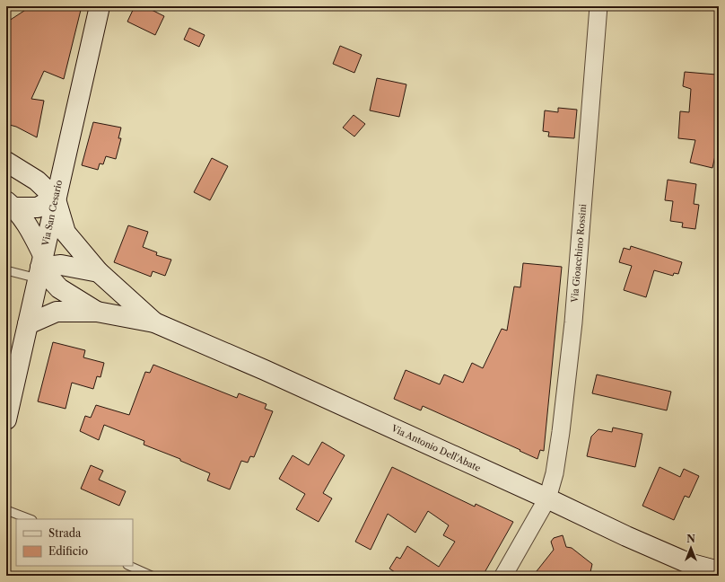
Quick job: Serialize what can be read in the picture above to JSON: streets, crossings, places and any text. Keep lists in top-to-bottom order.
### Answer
{
  "streets": {
    "main road": ["Via San Cesario", "Via Antonio Dell'Abate"],
    "street": ["Via Gioacchino Rossini"]
  },
  "crossings": [
    ["Via San Cesario", "Via Antonio Dell'Abate"],
    ["Via Gioacchino Rossini", "Via Antonio Dell'Abate"]
  ],
  "legend": ["Strada", "Edificio"],
  "north": "top"
}
